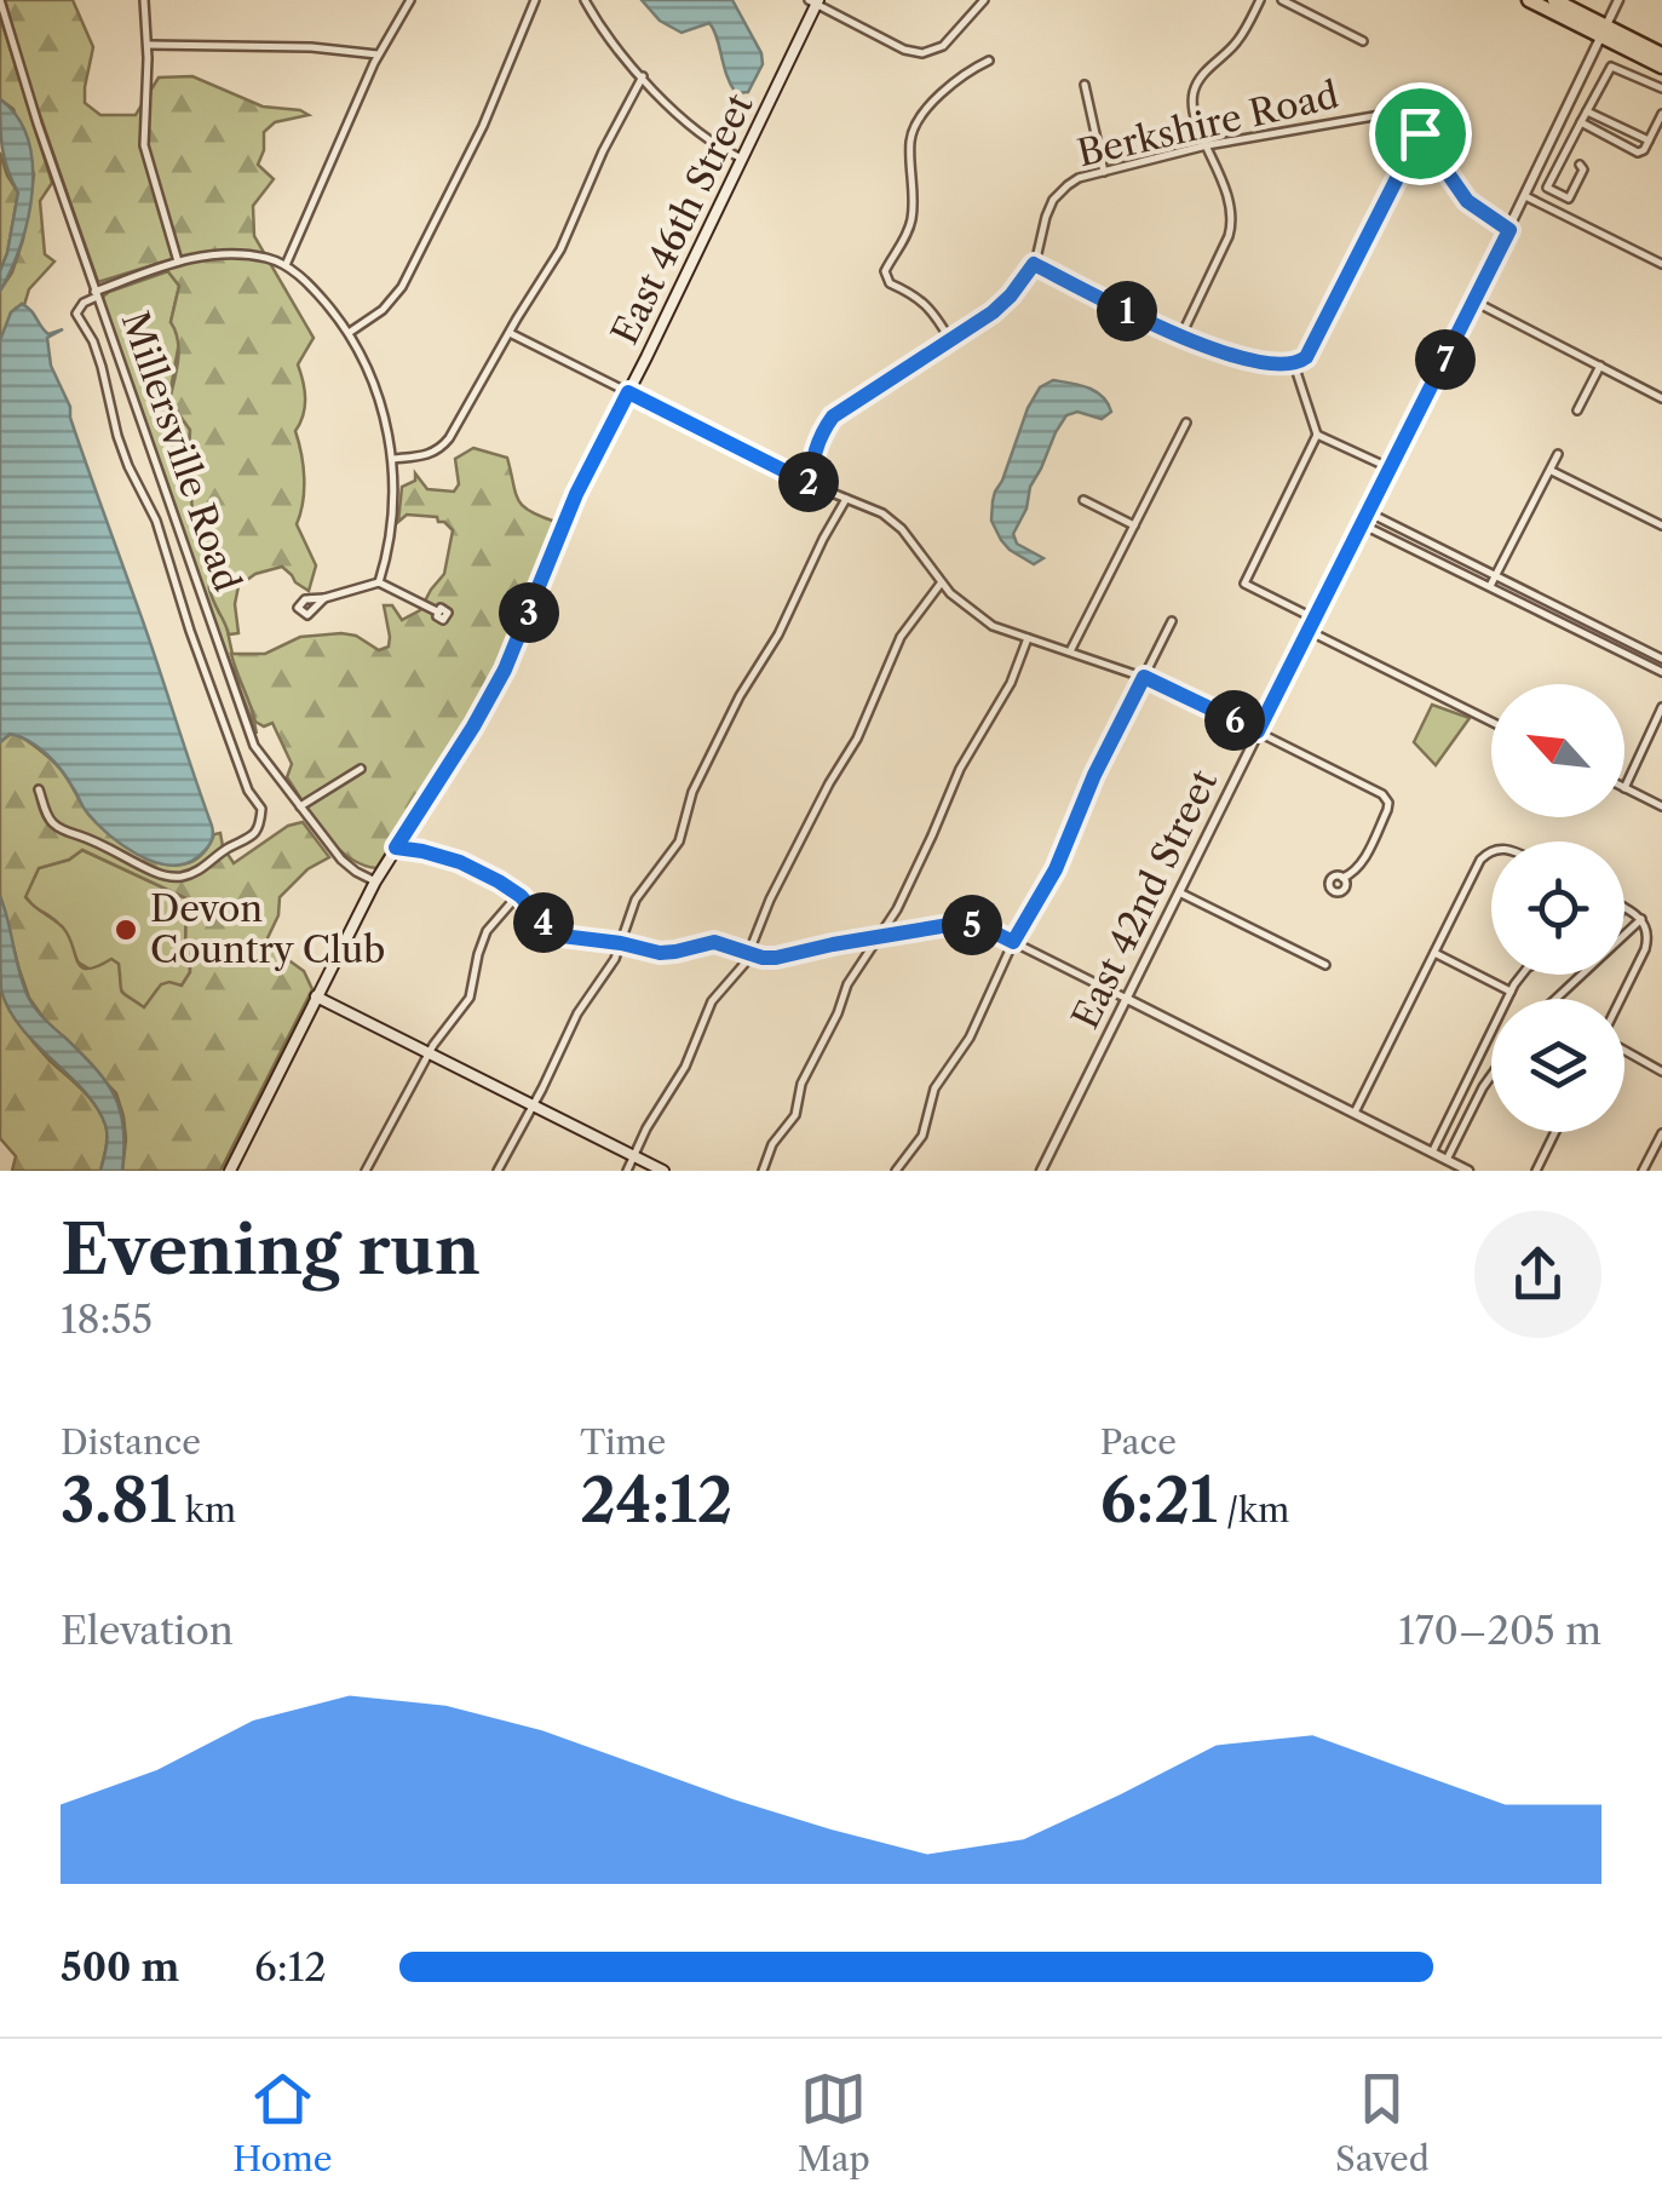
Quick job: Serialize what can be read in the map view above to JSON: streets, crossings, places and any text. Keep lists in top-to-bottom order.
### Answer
{
  "streets": {
    "main road": ["East 46th Street"],
    "street": ["Berkshire Road", "Millersville Road", "East 42nd Street"]
  },
  "crossings": [
    ["East 46th Street", "Millersville Road"]
  ],
  "places": ["Devon Country Club"],
  "north": "top left",
  "page": {
    "pins": [
      "1",
      "7",
      "2",
      "3",
      "6",
      "4",
      "5"
    ],
    "heading": ["Evening run", "18:55"],
    "stats": [
      ["Distance", "3.81 km"],
      ["Time", "24:12"],
      ["Pace", "6:21 /km"]
    ],
    "chart": ["Elevation", "170–205 m"],
    "list": [
      {
        "name": "500 m",
        "note": "6:12"
      }
    ],
    "tabs": ["Home", "Map", "Saved"]
  }
}
